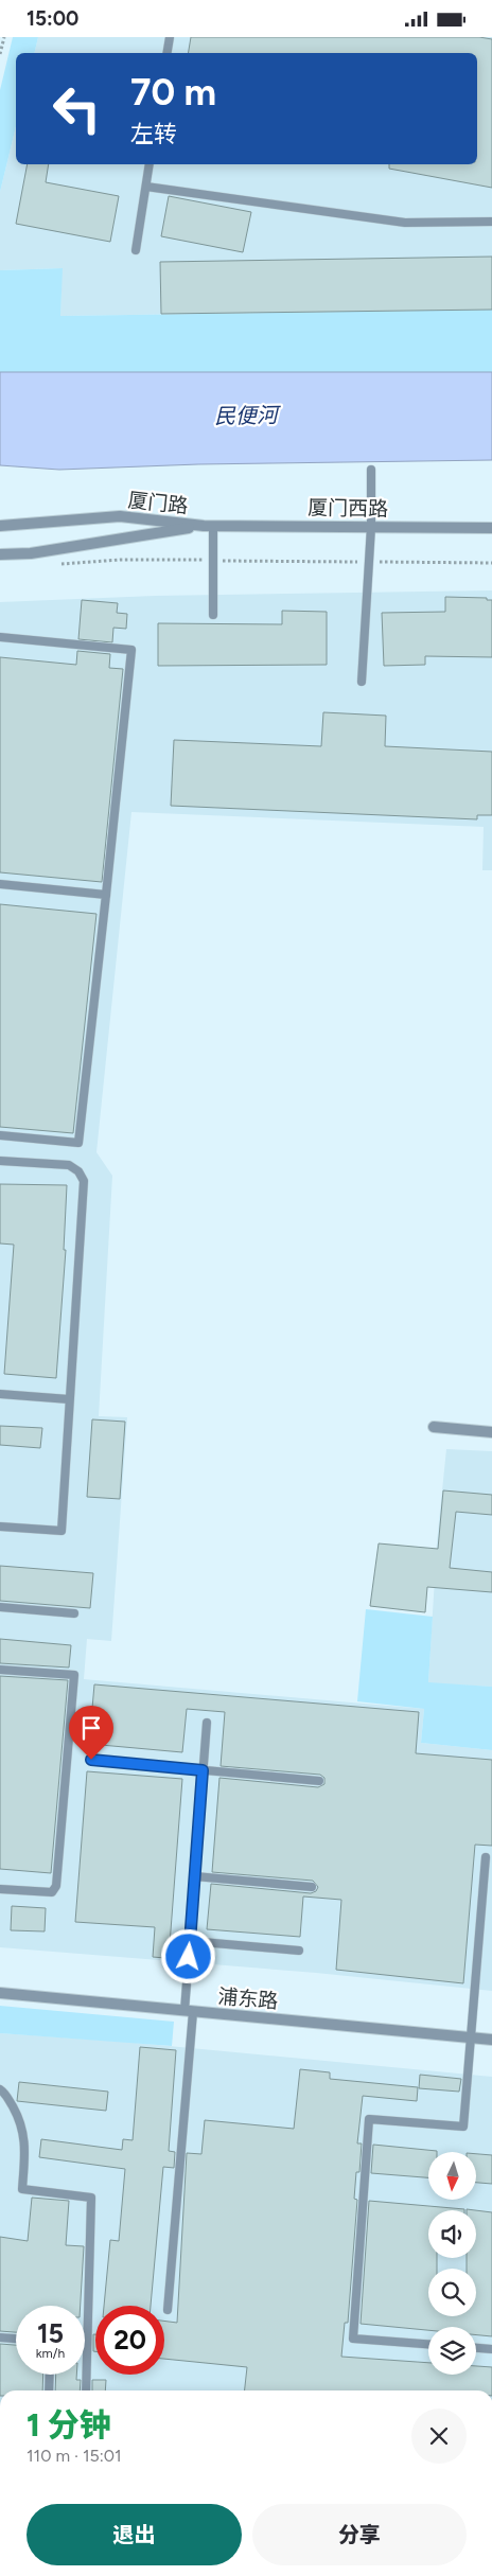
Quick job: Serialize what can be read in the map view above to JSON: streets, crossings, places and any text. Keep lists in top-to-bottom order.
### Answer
{
  "streets": {
    "street": ["厦门路", "厦门西路", "浦东路"]
  },
  "crossings": [
    ["厦门路", "厦门西路"]
  ],
  "water": ["民便河"],
  "north": "bottom",
  "page": {
    "status": "15:00",
    "turn": ["70 m", "左转"],
    "speed": "15 km/h",
    "limit": "20",
    "heading": ["1 分钟", "110 m · 15:01"],
    "buttons": ["退出", "分享"]
  }
}
